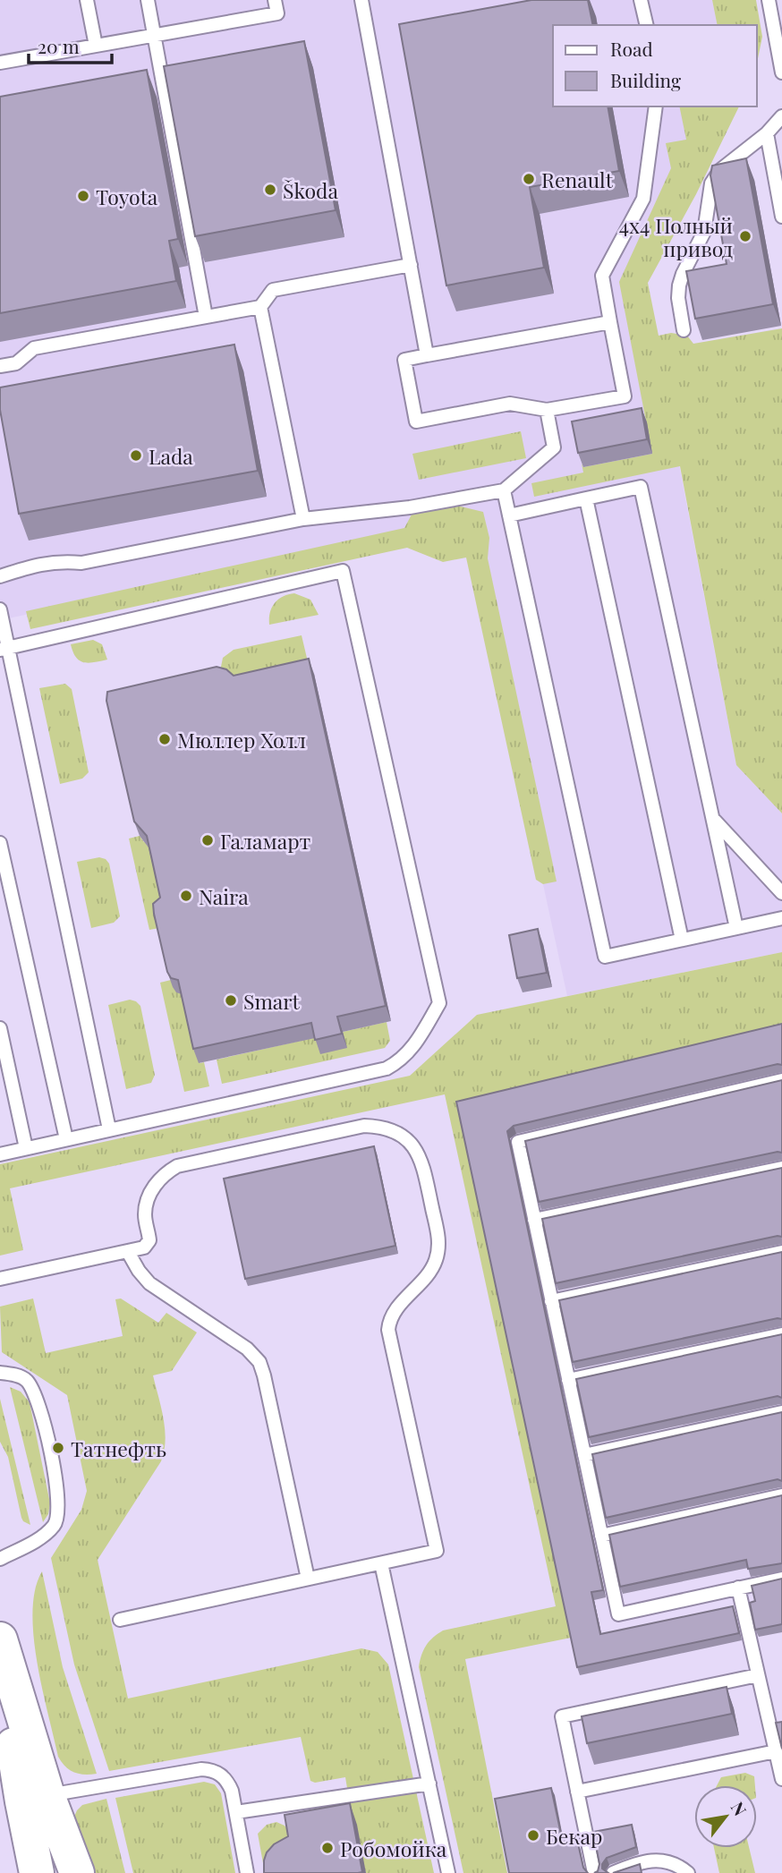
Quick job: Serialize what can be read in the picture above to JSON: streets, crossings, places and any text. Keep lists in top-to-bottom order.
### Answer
{
  "places": [
    "Renault",
    "Škoda",
    "Toyota",
    "4x4 Полный привод",
    "Lada",
    "Мюллер Холл",
    "Галамарт",
    "Naira",
    "Smart",
    "Татнефть",
    "Бекар",
    "Робомойка"
  ],
  "legend": ["Road", "Building"],
  "scale_bar": "20 m",
  "north": "top right"
}
